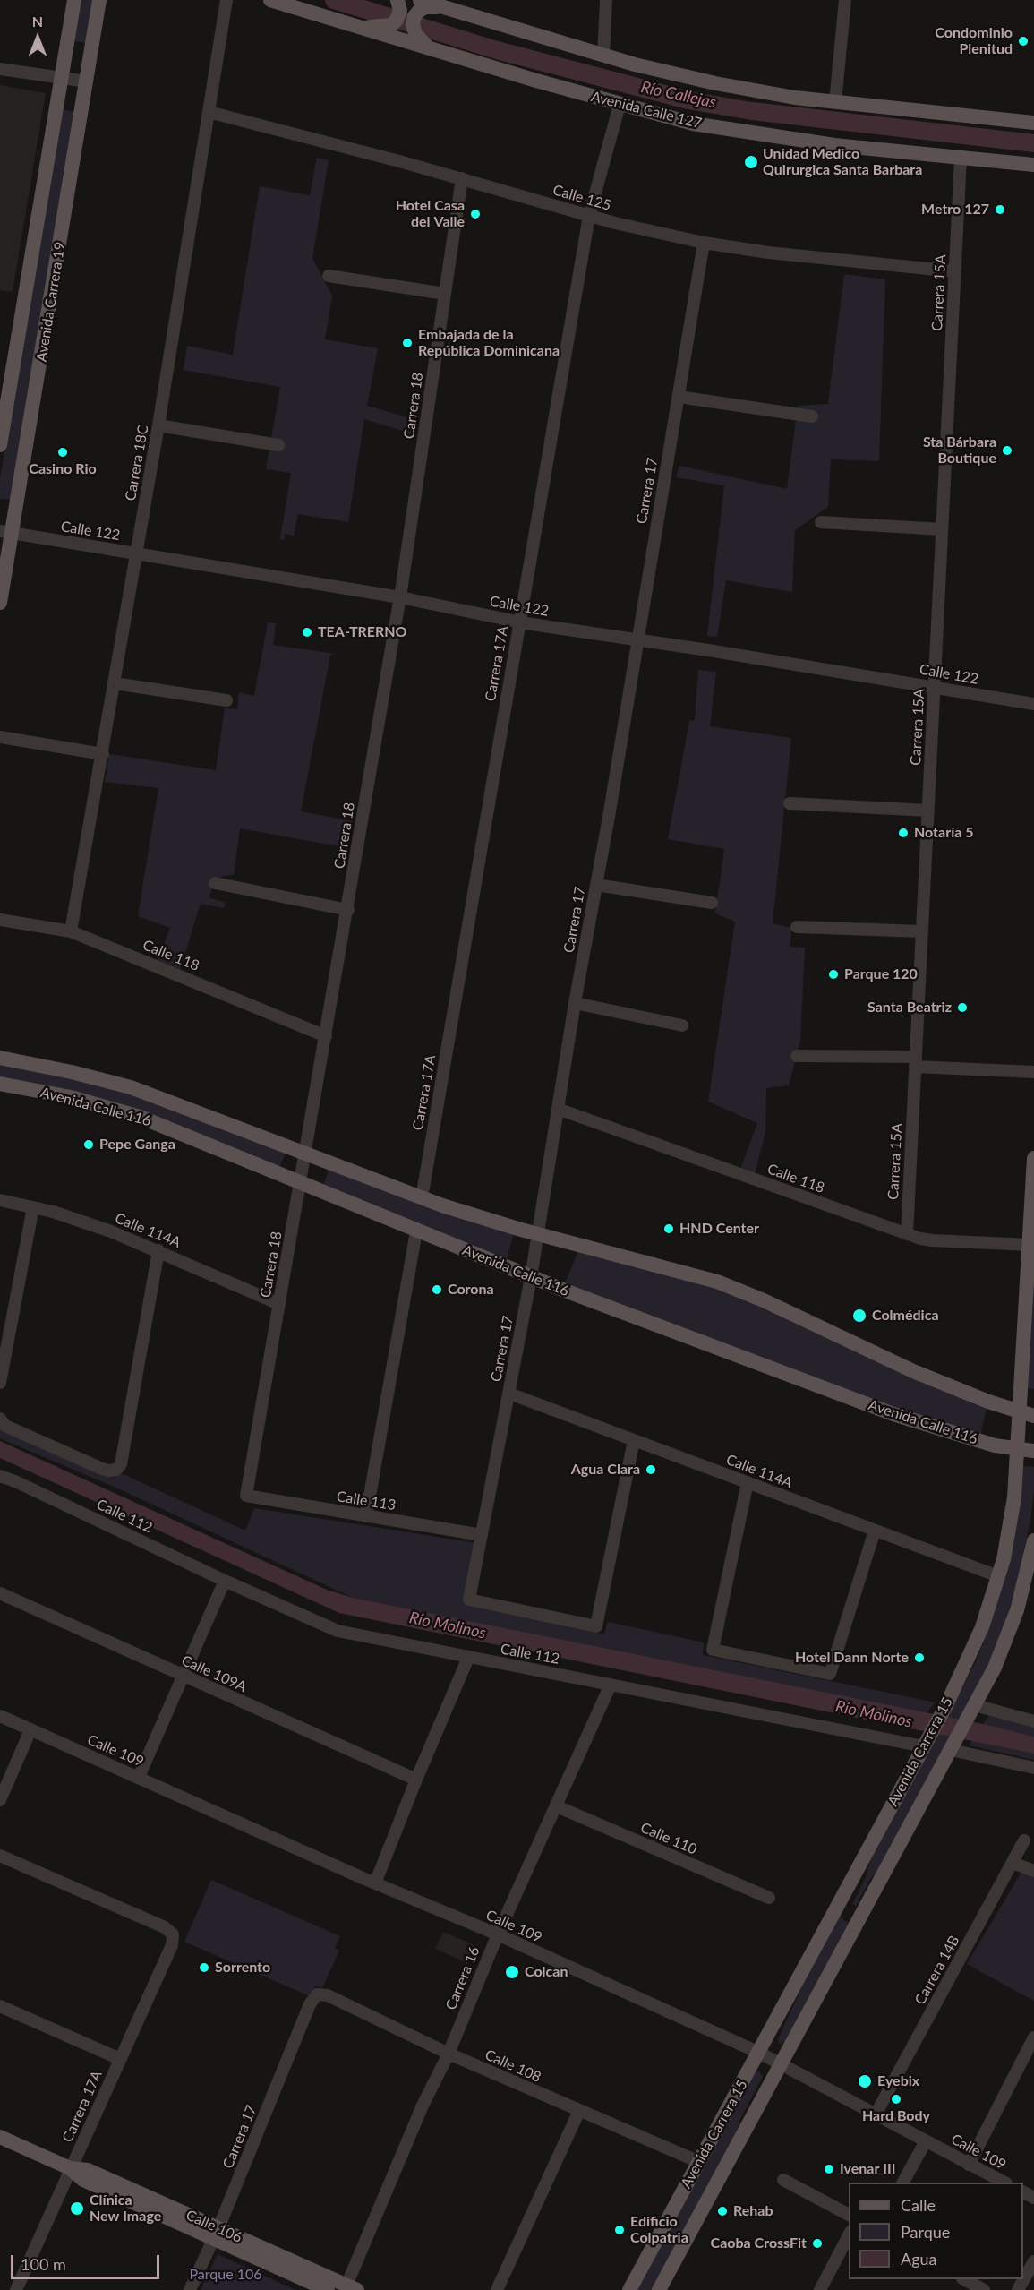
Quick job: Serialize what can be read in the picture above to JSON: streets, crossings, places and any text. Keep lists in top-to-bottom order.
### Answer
{
  "streets": {
    "main road": [
      "Avenida Calle 127",
      "Avenida Carrera 19",
      "Avenida Calle 116",
      "Avenida Carrera 15",
      "Calle 106"
    ],
    "street": [
      "Calle 125",
      "Carrera 15A",
      "Carrera 18",
      "Carrera 18C",
      "Carrera 17",
      "Calle 122",
      "Carrera 17A",
      "Calle 118",
      "Calle 114A",
      "Calle 113",
      "Calle 112",
      "Calle 109A",
      "Calle 109",
      "Calle 110",
      "Carrera 14B",
      "Carrera 16",
      "Calle 108"
    ]
  },
  "crossings": [
    ["Avenida Calle 127", "Carrera 15A"],
    ["Avenida Calle 127", "Carrera 17A"],
    ["Calle 125", "Carrera 15A"],
    ["Calle 125", "Carrera 18"],
    ["Calle 125", "Carrera 18C"],
    ["Calle 125", "Carrera 17"],
    ["Calle 125", "Carrera 17A"],
    ["Carrera 15A", "Calle 122"],
    ["Carrera 15A", "Calle 118"],
    ["Avenida Carrera 19", "Calle 122"],
    ["Carrera 18", "Calle 122"],
    ["Carrera 18", "Calle 118"],
    ["Carrera 18", "Avenida Calle 116"],
    ["Carrera 18", "Calle 114A"],
    ["Carrera 18", "Calle 113"],
    ["Carrera 18C", "Calle 122"],
    ["Carrera 18C", "Calle 118"],
    ["Carrera 17", "Calle 122"],
    ["Carrera 17", "Calle 118"],
    ["Carrera 17", "Avenida Calle 116"],
    ["Carrera 17", "Calle 114A"],
    ["Carrera 17", "Calle 113"],
    ["Carrera 17", "Calle 108"],
    ["Carrera 17", "Calle 106"],
    ["Calle 122", "Carrera 17A"],
    ["Carrera 17A", "Avenida Calle 116"],
    ["Carrera 17A", "Calle 106"],
    ["Calle 118", "Avenida Carrera 15"],
    ["Avenida Calle 116", "Avenida Carrera 15"],
    ["Calle 114A", "Avenida Carrera 15"],
    ["Calle 112", "Avenida Carrera 15"],
    ["Calle 112", "Carrera 16"],
    ["Calle 109", "Avenida Carrera 15"],
    ["Calle 109", "Carrera 14B"],
    ["Calle 109", "Carrera 16"],
    ["Avenida Carrera 15", "Calle 108"],
    ["Calle 110", "Carrera 16"],
    ["Carrera 16", "Calle 108"],
    ["Carrera 16", "Calle 106"]
  ],
  "water": ["Río Callejas", "Río Molinos"],
  "parks": ["Parque 106"],
  "places": [
    "Condominio Plenitud",
    "Unidad Medico Quirurgica Santa Barbara",
    "Metro 127",
    "Hotel Casa del Valle",
    "Embajada de la República Dominicana",
    "Sta Bárbara Boutique",
    "Casino Rio",
    "TEA-TRERNO",
    "Notaría 5",
    "Parque 120",
    "Santa Beatriz",
    "Pepe Ganga",
    "HND Center",
    "Corona",
    "Colmédica",
    "Agua Clara",
    "Hotel Dann Norte",
    "Sorrento",
    "Colcan",
    "Eyebix",
    "Hard Body",
    "Ivenar III",
    "Clínica New Image",
    "Rehab",
    "Edificio Colpatria",
    "Caoba CrossFit"
  ],
  "legend": ["Calle", "Parque", "Agua"],
  "scale_bar": "100 m",
  "north": "top"
}
